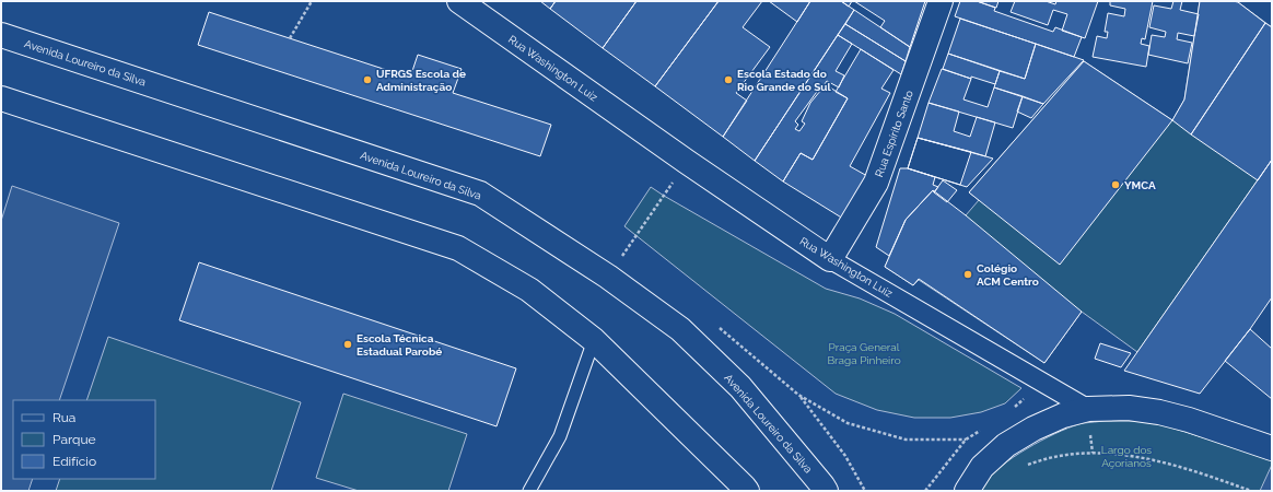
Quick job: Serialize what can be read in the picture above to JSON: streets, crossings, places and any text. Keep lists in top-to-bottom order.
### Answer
{
  "streets": {
    "main road": ["Avenida Loureiro da Silva", "Rua Washington Luiz", "Rua Espírito Santo"]
  },
  "crossings": [
    ["Rua Washington Luiz", "Rua Espírito Santo"]
  ],
  "parks": ["Praça General Braga Pinheiro", "Largo dos Açorianos"],
  "places": [
    "UFRGS Escola de Administração",
    "Escola Estado do Rio Grande do Sul",
    "YMCA",
    "Colégio ACM Centro",
    "Escola Técnica Estadual Parobé"
  ],
  "legend": ["Rua", "Parque", "Edifício"]
}
